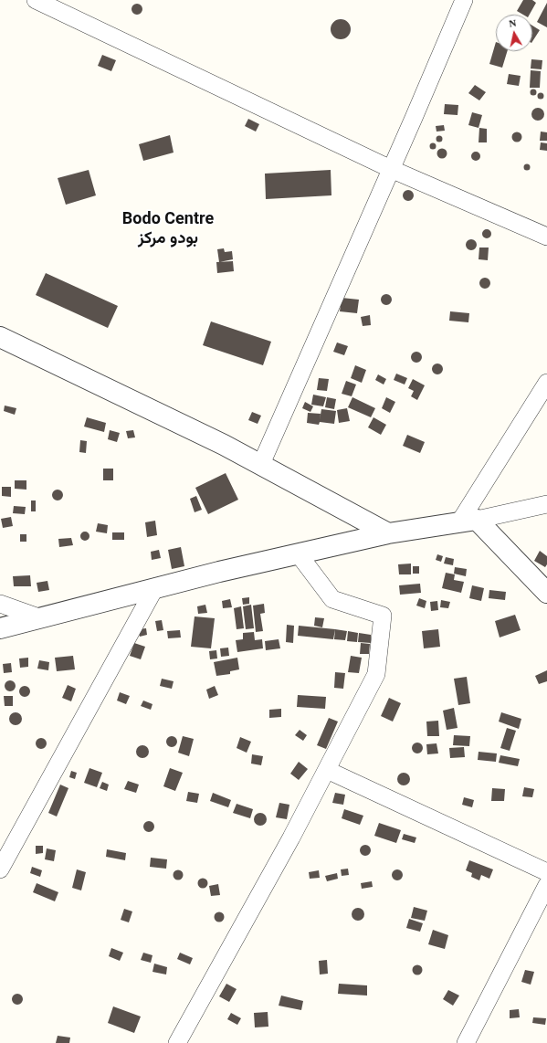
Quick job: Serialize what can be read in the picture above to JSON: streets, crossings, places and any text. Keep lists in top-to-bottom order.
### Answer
{
  "districts": ["Bodo Centre بودو مركز"],
  "north": "top"
}
